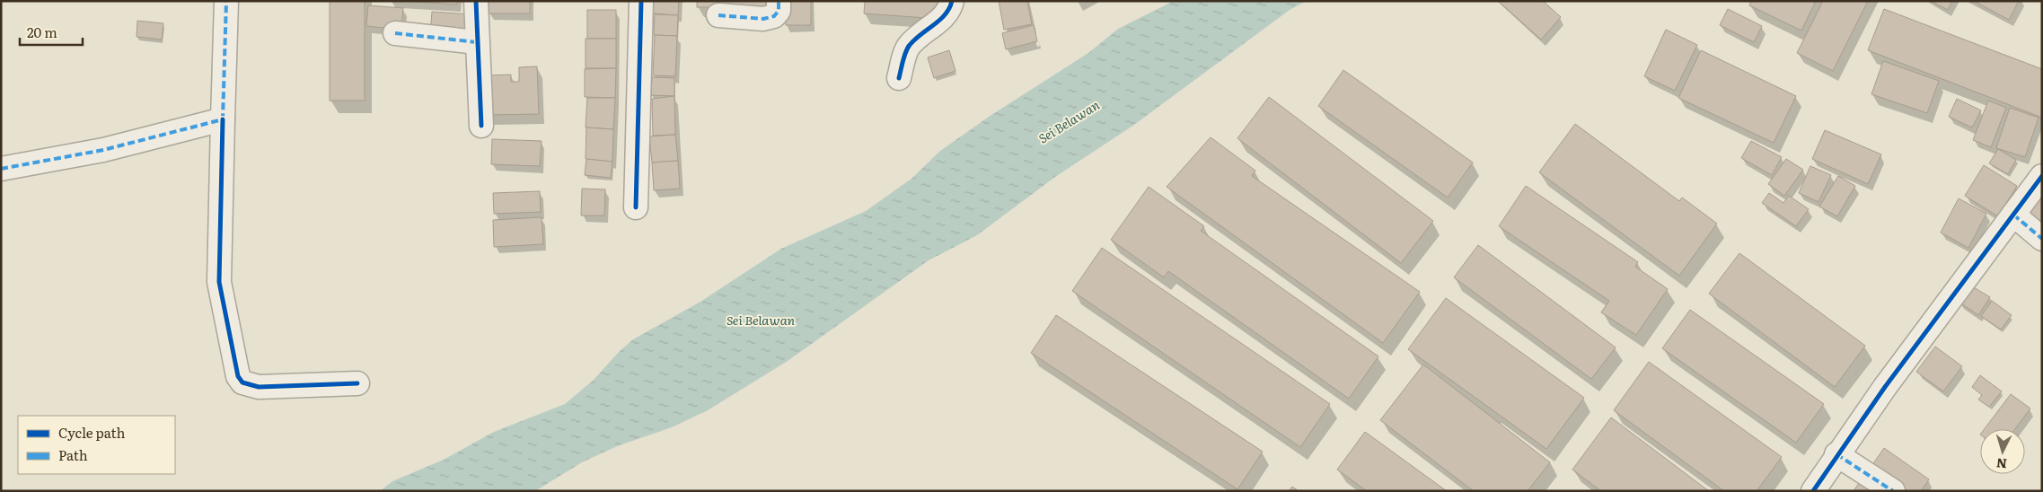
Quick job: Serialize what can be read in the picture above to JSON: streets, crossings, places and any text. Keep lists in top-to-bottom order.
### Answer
{
  "water": ["Sei Belawan"],
  "legend": ["Cycle path", "Path"],
  "scale_bar": "20 m",
  "north": "bottom"
}
